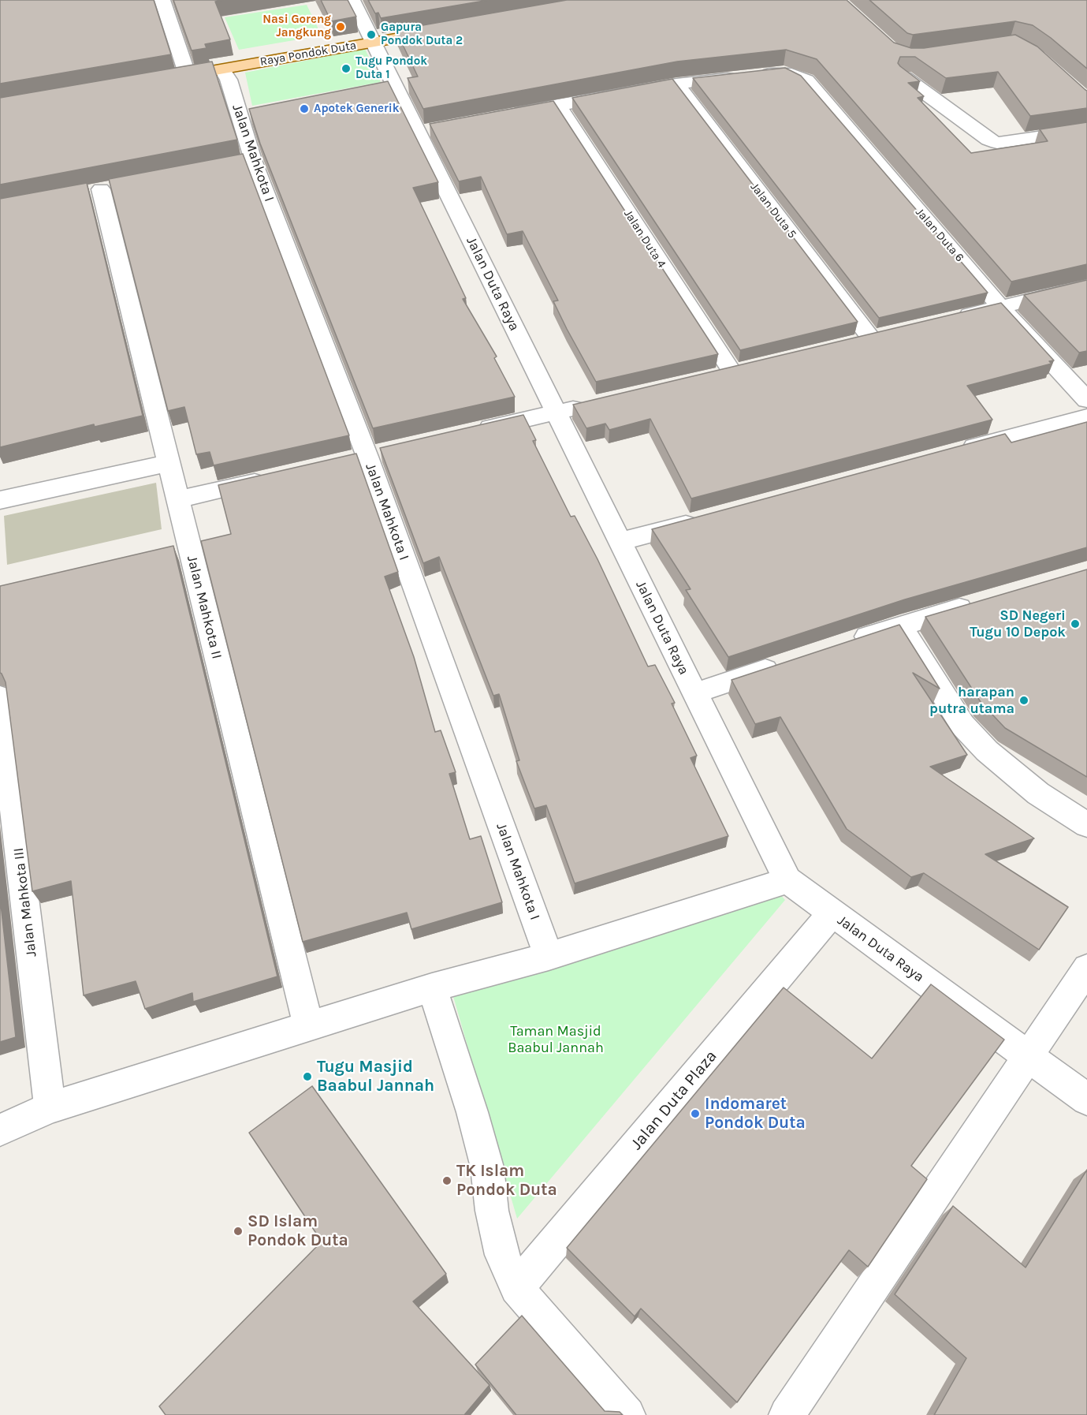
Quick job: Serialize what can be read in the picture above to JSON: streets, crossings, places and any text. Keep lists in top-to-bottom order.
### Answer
{
  "streets": {
    "main road": ["Raya Pondok Duta"],
    "street": [
      "Jalan Mahkota I",
      "Jalan Duta 5",
      "Jalan Duta 6",
      "Jalan Duta 4",
      "Jalan Duta Raya",
      "Jalan Mahkota II",
      "Jalan Mahkota III",
      "Jalan Duta Plaza"
    ]
  },
  "crossings": [
    ["Raya Pondok Duta", "Jalan Mahkota I"],
    ["Raya Pondok Duta", "Jalan Duta Raya"],
    ["Jalan Duta Raya", "Jalan Duta Plaza"]
  ],
  "parks": ["Taman Masjid Baabul Jannah"],
  "places": [
    "Nasi Goreng Jangkung",
    "Gapura Pondok Duta 2",
    "Tugu Pondok Duta 1",
    "Apotek Generik",
    "SD Negeri Tugu 10 Depok",
    "harapan putra utama",
    "Tugu Masjid Baabul Jannah",
    "Indomaret Pondok Duta",
    "TK Islam Pondok Duta",
    "SD Islam Pondok Duta"
  ]
}
